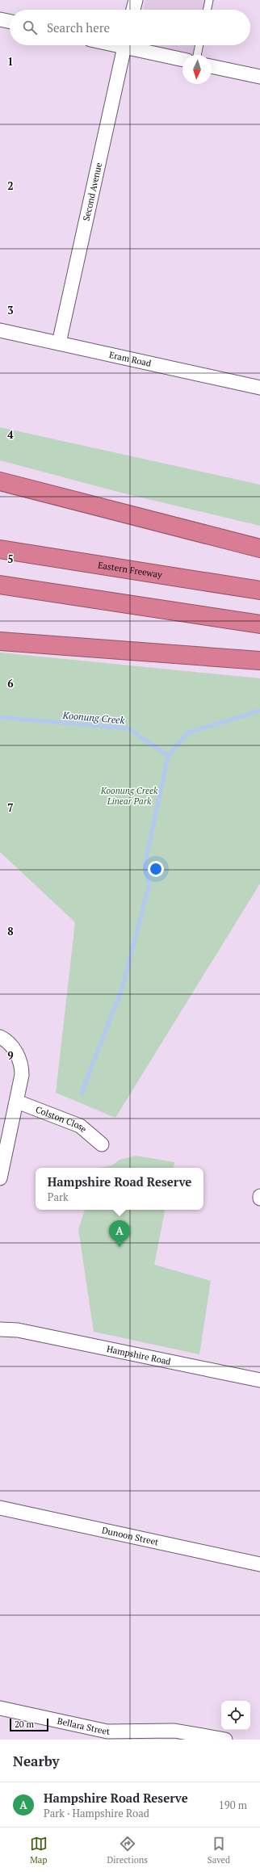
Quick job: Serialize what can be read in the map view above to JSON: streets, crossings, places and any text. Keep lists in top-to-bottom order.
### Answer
{
  "streets": {
    "highway": ["Eastern Freeway"],
    "street": [
      "Second Avenue",
      "Eram Road",
      "Colston Close",
      "Hampshire Road",
      "Dunoon Street",
      "Bellara Street"
    ]
  },
  "crossings": [
    ["Second Avenue", "Eram Road"]
  ],
  "water": ["Koonung Creek"],
  "parks": ["Koonung Creek Linear Park"],
  "scale_bar": "20 m",
  "north": "bottom",
  "page": {
    "search": "Search here",
    "popup": ["Hampshire Road Reserve", "Park"],
    "pins": "A",
    "scale": "20 m",
    "heading": "Nearby",
    "list": [
      {
        "mark": "A",
        "name": "Hampshire Road Reserve",
        "note": "Park · Hampshire Road",
        "value": "190 m"
      }
    ],
    "nav": ["Map", "Directions", "Saved"]
  },
  "grid": {
    "rows": [
      "1",
      "2",
      "3",
      "4",
      "5",
      "6",
      "7",
      "8",
      "9"
    ]
  }
}
